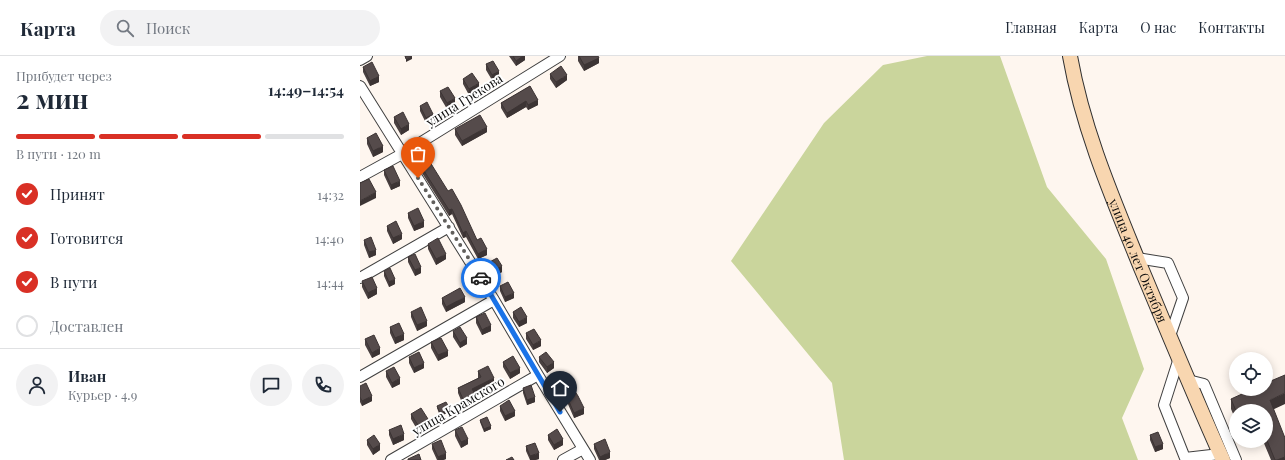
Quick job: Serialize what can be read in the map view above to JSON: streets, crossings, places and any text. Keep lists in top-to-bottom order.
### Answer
{
  "streets": {
    "main road": ["улица 40 лет Октября"],
    "street": ["улица Грекова", "улица Крамского"]
  },
  "page": {
    "header": "Карта",
    "search": "Поиск",
    "nav": [
      "Главная",
      "Карта",
      "О нас",
      "Контакты"
    ],
    "heading": ["2 мин", "Прибудет через", "14:49–14:54"],
    "panel": ["Иван", "Курьер · 4.9"],
    "bar": "В пути · 120 m",
    "list": [
      ["Принят", "14:32"],
      ["Готовится", "14:40"],
      ["В пути", "14:44"],
      "Доставлен"
    ]
  }
}
